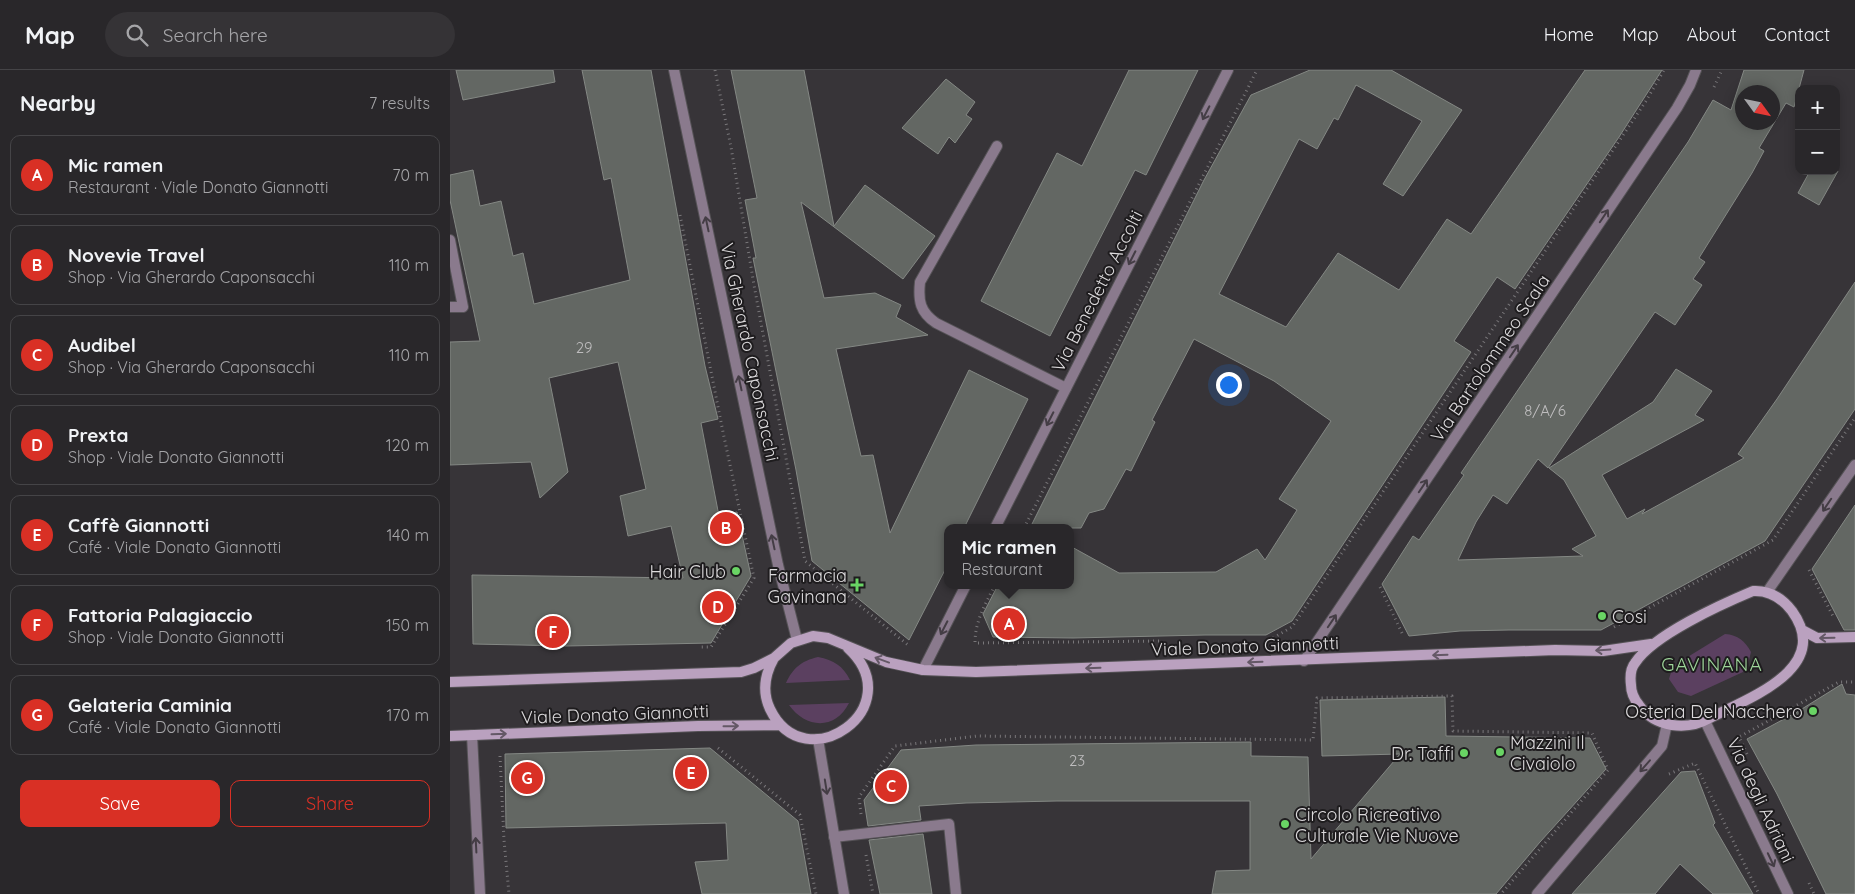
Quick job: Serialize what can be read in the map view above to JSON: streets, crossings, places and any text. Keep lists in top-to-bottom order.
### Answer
{
  "streets": {
    "street": [
      "Via Benedetto Accolti",
      "Via Gherardo Caponsacchi",
      "Via Bartolommeo Scala",
      "Viale Donato Giannotti",
      "Via degli Adriani"
    ]
  },
  "crossings": [
    ["Via Gherardo Caponsacchi", "Viale Donato Giannotti"],
    ["Via Bartolommeo Scala", "Viale Donato Giannotti"]
  ],
  "one_way": [
    "Via Benedetto Accolti",
    "Via Gherardo Caponsacchi",
    "Via Bartolommeo Scala",
    "Via degli Adriani"
  ],
  "districts": ["GAVINANA"],
  "places": {
    "other": [
      "Hair Club",
      "Cosi",
      "Osteria Del Nacchero",
      "Mazzini Il Civaiolo",
      "Dr. Taffi",
      "Circolo Ricreativo Culturale Vie Nuove"
    ],
    "health": ["Farmacia Gavinana"]
  },
  "house_numbers": ["29", "8/A/6", "23"],
  "north": "bottom right",
  "page": {
    "header": "Map",
    "search": "Search here",
    "nav": [
      "Home",
      "Map",
      "About",
      "Contact"
    ],
    "heading": ["Nearby", "7 results"],
    "map_buttons": ["+", "−"],
    "list": [
      {
        "mark": "A",
        "name": "Mic ramen",
        "note": "Restaurant · Viale Donato Giannotti",
        "value": "70 m"
      },
      {
        "mark": "B",
        "name": "Novevie Travel",
        "note": "Shop · Via Gherardo Caponsacchi",
        "value": "110 m"
      },
      {
        "mark": "C",
        "name": "Audibel",
        "note": "Shop · Via Gherardo Caponsacchi",
        "value": "110 m"
      },
      {
        "mark": "D",
        "name": "Prexta",
        "note": "Shop · Viale Donato Giannotti",
        "value": "120 m"
      },
      {
        "mark": "E",
        "name": "Caffè Giannotti",
        "note": "Café · Viale Donato Giannotti",
        "value": "140 m"
      },
      {
        "mark": "F",
        "name": "Fattoria Palagiaccio",
        "note": "Shop · Viale Donato Giannotti",
        "value": "150 m"
      },
      {
        "mark": "G",
        "name": "Gelateria Caminia",
        "note": "Café · Viale Donato Giannotti",
        "value": "170 m"
      }
    ],
    "pins": [
      "B",
      "D",
      "A",
      "F",
      "E",
      "G",
      "C"
    ],
    "popup": ["Mic ramen", "Restaurant"],
    "buttons": ["Save", "Share"]
  }
}
